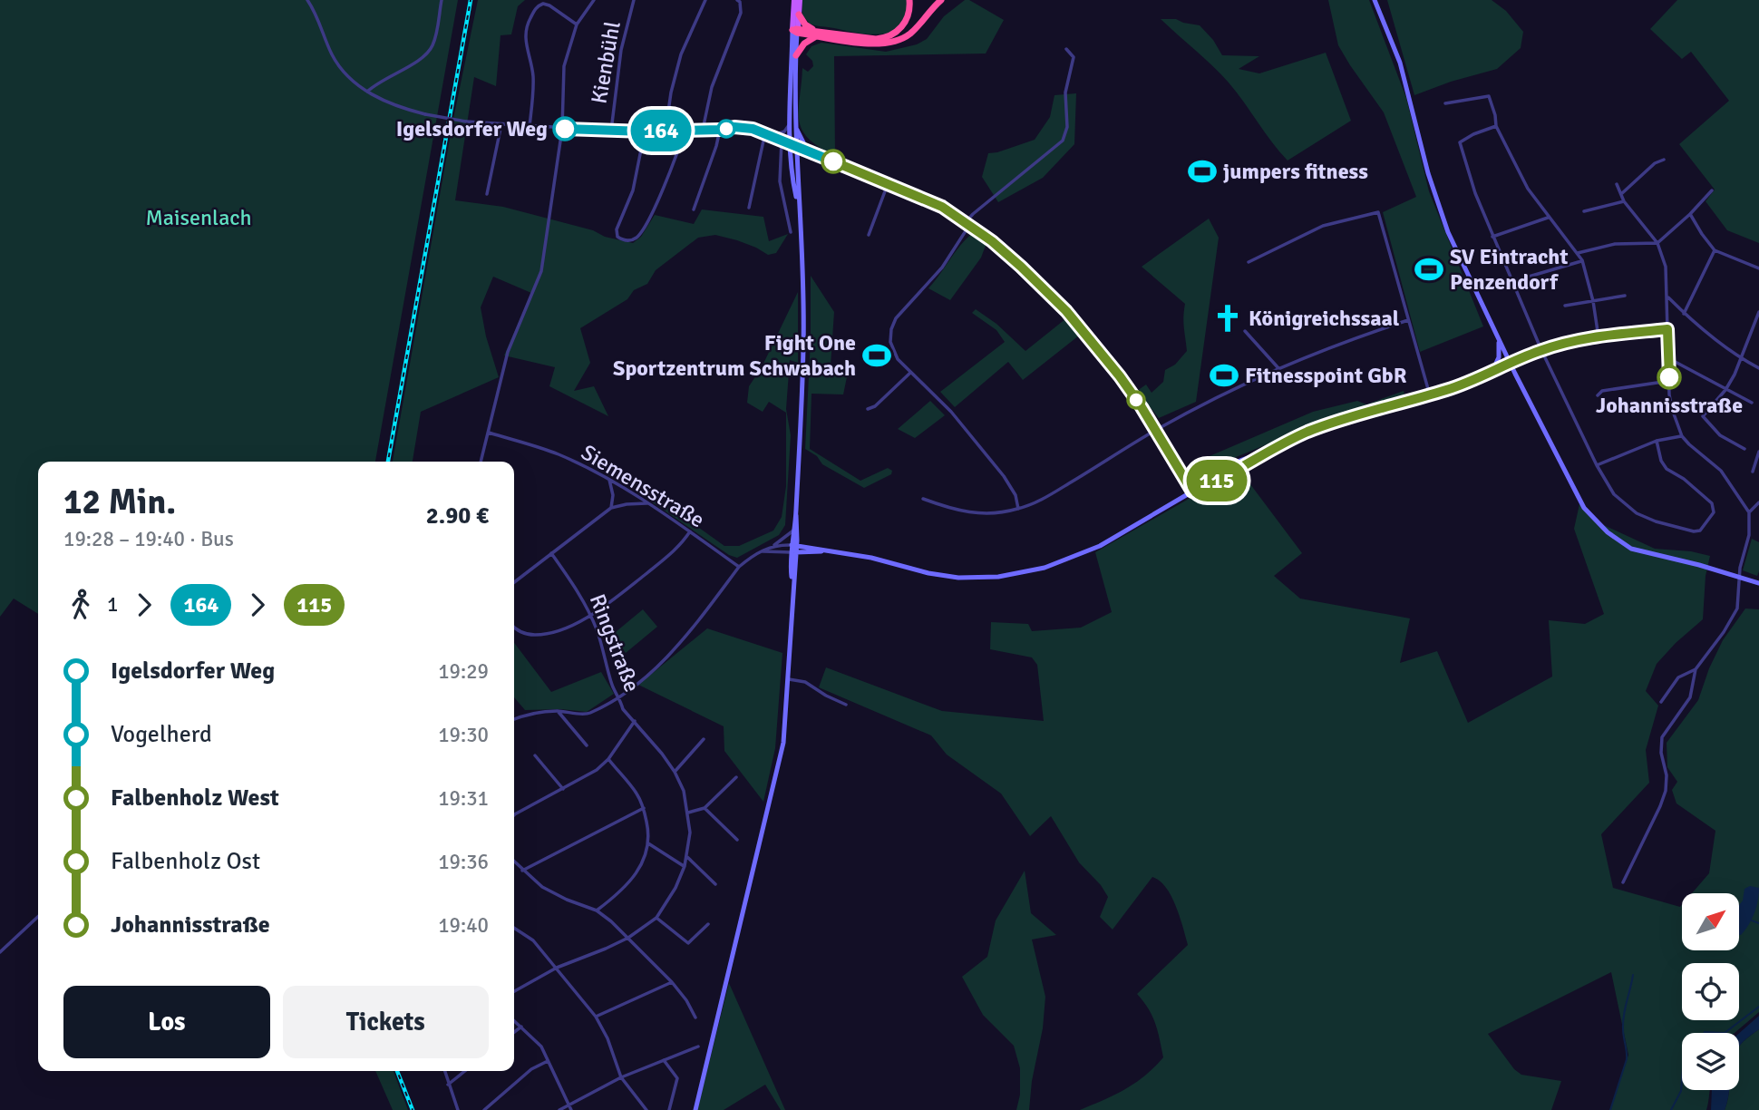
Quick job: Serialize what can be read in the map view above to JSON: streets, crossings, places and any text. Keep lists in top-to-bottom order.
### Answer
{
  "streets": {
    "street": ["Kienbühl", "Siemensstraße", "Ringstraße"]
  },
  "parks": ["Maisenlach"],
  "places": {
    "other": ["Igelsdorfer Weg", "Johannisstraße"],
    "sports": [
      "jumpers fitness",
      "SV Eintracht Penzendorf",
      "Fight One Sportzentrum Schwabach",
      "Fitnesspoint GbR"
    ],
    "church": ["Königreichssaal"]
  },
  "lines": ["bus line 164", "bus line 115"],
  "north": "top right",
  "page": {
    "on_map": ["164", "115"],
    "heading": ["12 Min.", "19:28 – 19:40 · Bus", "2.90 €"],
    "legs": ["1", "164", "115"],
    "list": [
      {
        "name": "Igelsdorfer Weg",
        "value": "19:29"
      },
      {
        "name": "Vogelherd",
        "value": "19:30"
      },
      {
        "name": "Falbenholz West",
        "value": "19:31"
      },
      {
        "name": "Falbenholz Ost",
        "value": "19:36"
      },
      {
        "name": "Johannisstraße",
        "value": "19:40"
      }
    ],
    "buttons": ["Los", "Tickets"]
  }
}
